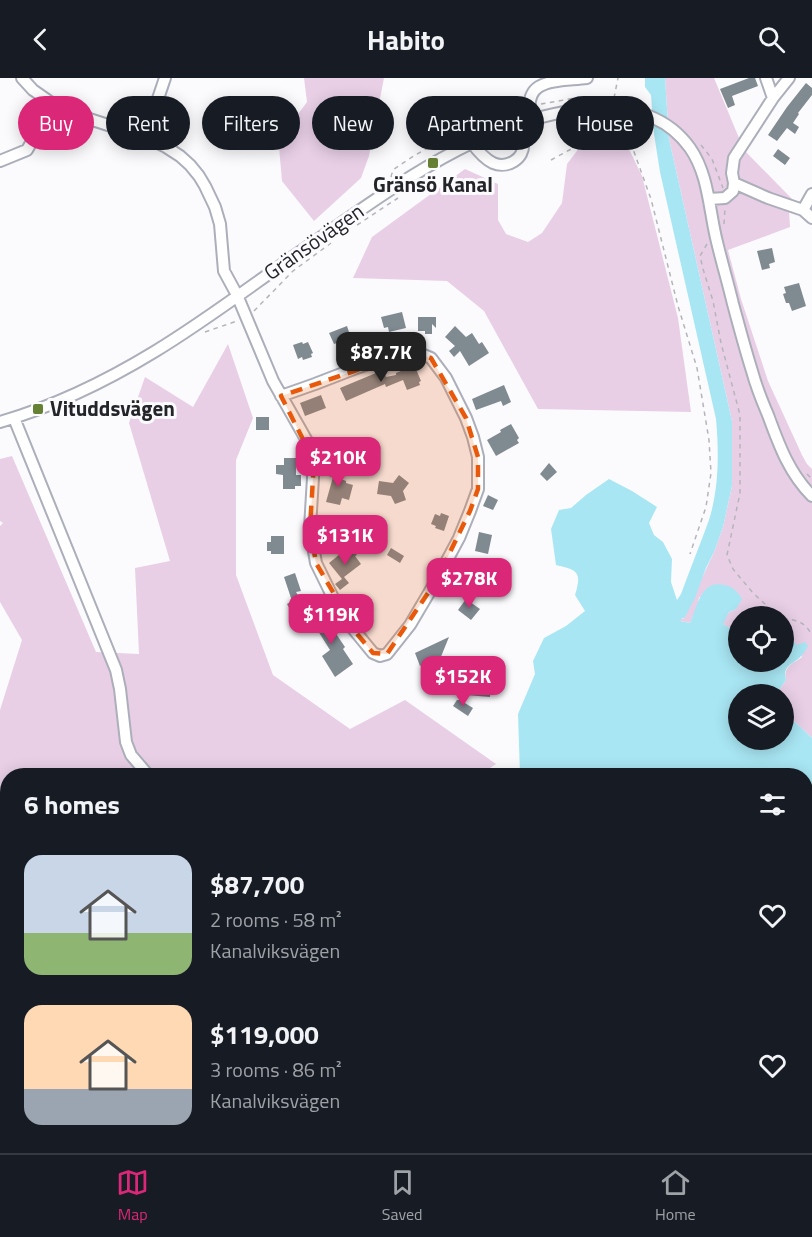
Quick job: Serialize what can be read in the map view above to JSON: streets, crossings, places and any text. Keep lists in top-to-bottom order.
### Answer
{
  "streets": {
    "street": ["Gränsövägen"]
  },
  "places": {
    "transit": ["Gränsö Kanal", "Vituddsvägen"]
  },
  "page": {
    "header": "Habito",
    "chip": [
      "Buy",
      "Rent",
      "Filters",
      "New",
      "Apartment",
      "House"
    ],
    "price": [
      "$87.7K",
      "$210K",
      "$131K",
      "$278K",
      "$119K",
      "$152K"
    ],
    "heading": "6 homes",
    "list": [
      {
        "name": "$87,700",
        "note": "2 rooms · 58 m² · Kanalviksvägen"
      },
      {
        "name": "$119,000",
        "note": "3 rooms · 86 m² · Kanalviksvägen"
      }
    ],
    "tabs": ["Map", "Saved", "Home"]
  }
}
